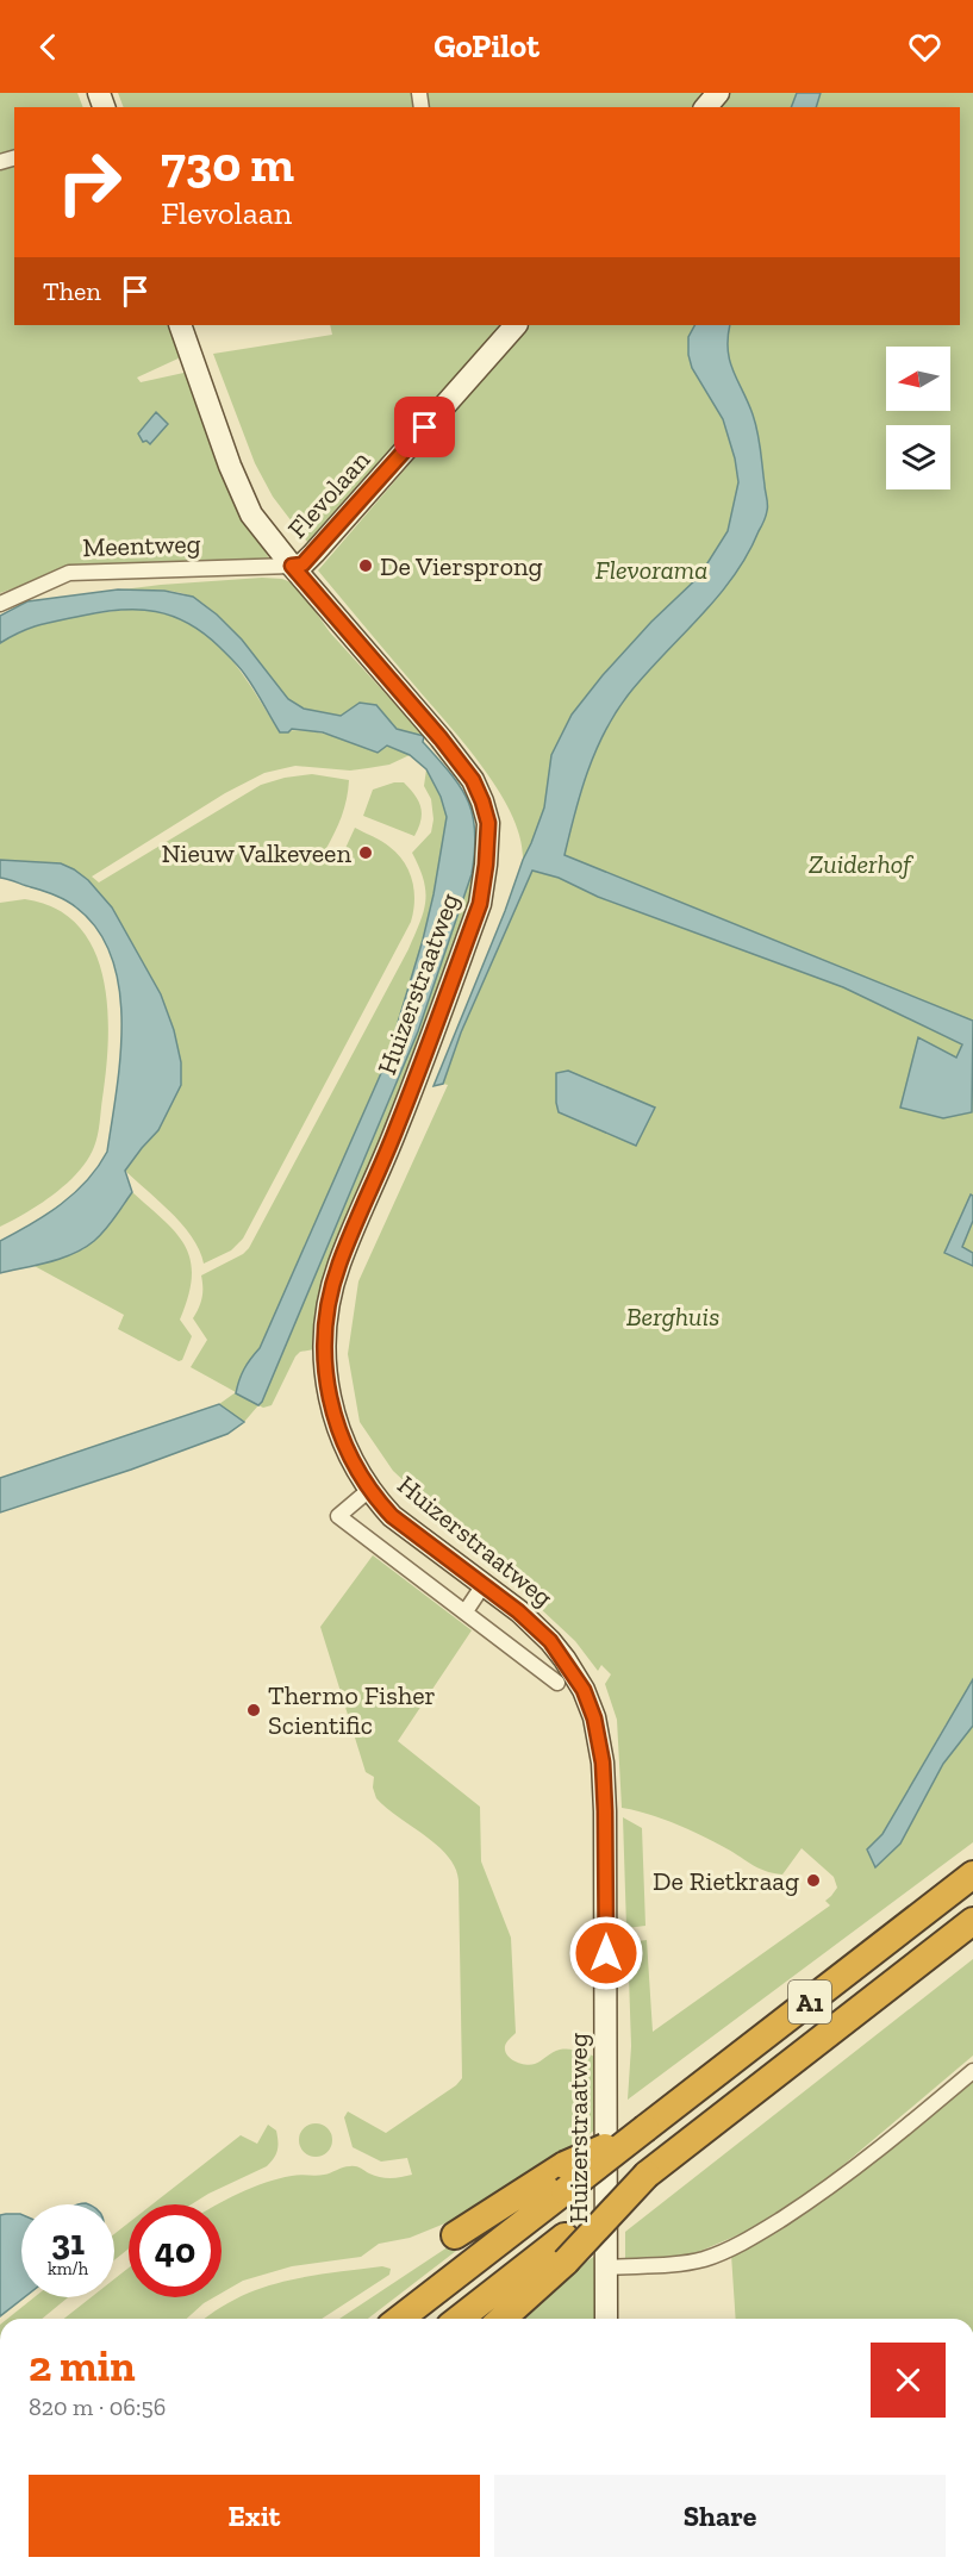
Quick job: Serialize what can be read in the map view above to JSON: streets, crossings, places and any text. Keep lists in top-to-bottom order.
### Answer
{
  "streets": {
    "highway": ["A1"],
    "street": ["Flevolaan", "Meentweg", "Huizerstraatweg"]
  },
  "crossings": [
    ["Flevolaan", "Meentweg"],
    ["Flevolaan", "Huizerstraatweg"],
    ["Meentweg", "Huizerstraatweg"]
  ],
  "parks": ["Flevorama", "Zuiderhof", "Berghuis"],
  "places": [
    "De Viersprong",
    "Nieuw Valkeveen",
    "Thermo Fisher Scientific",
    "De Rietkraag"
  ],
  "north": "left",
  "page": {
    "header": "GoPilot",
    "turn": ["730 m", "Flevolaan"],
    "then": "Then",
    "speed": "31 km/h",
    "limit": "40",
    "heading": ["2 min", "820 m · 06:56"],
    "buttons": ["Exit", "Share"]
  }
}
